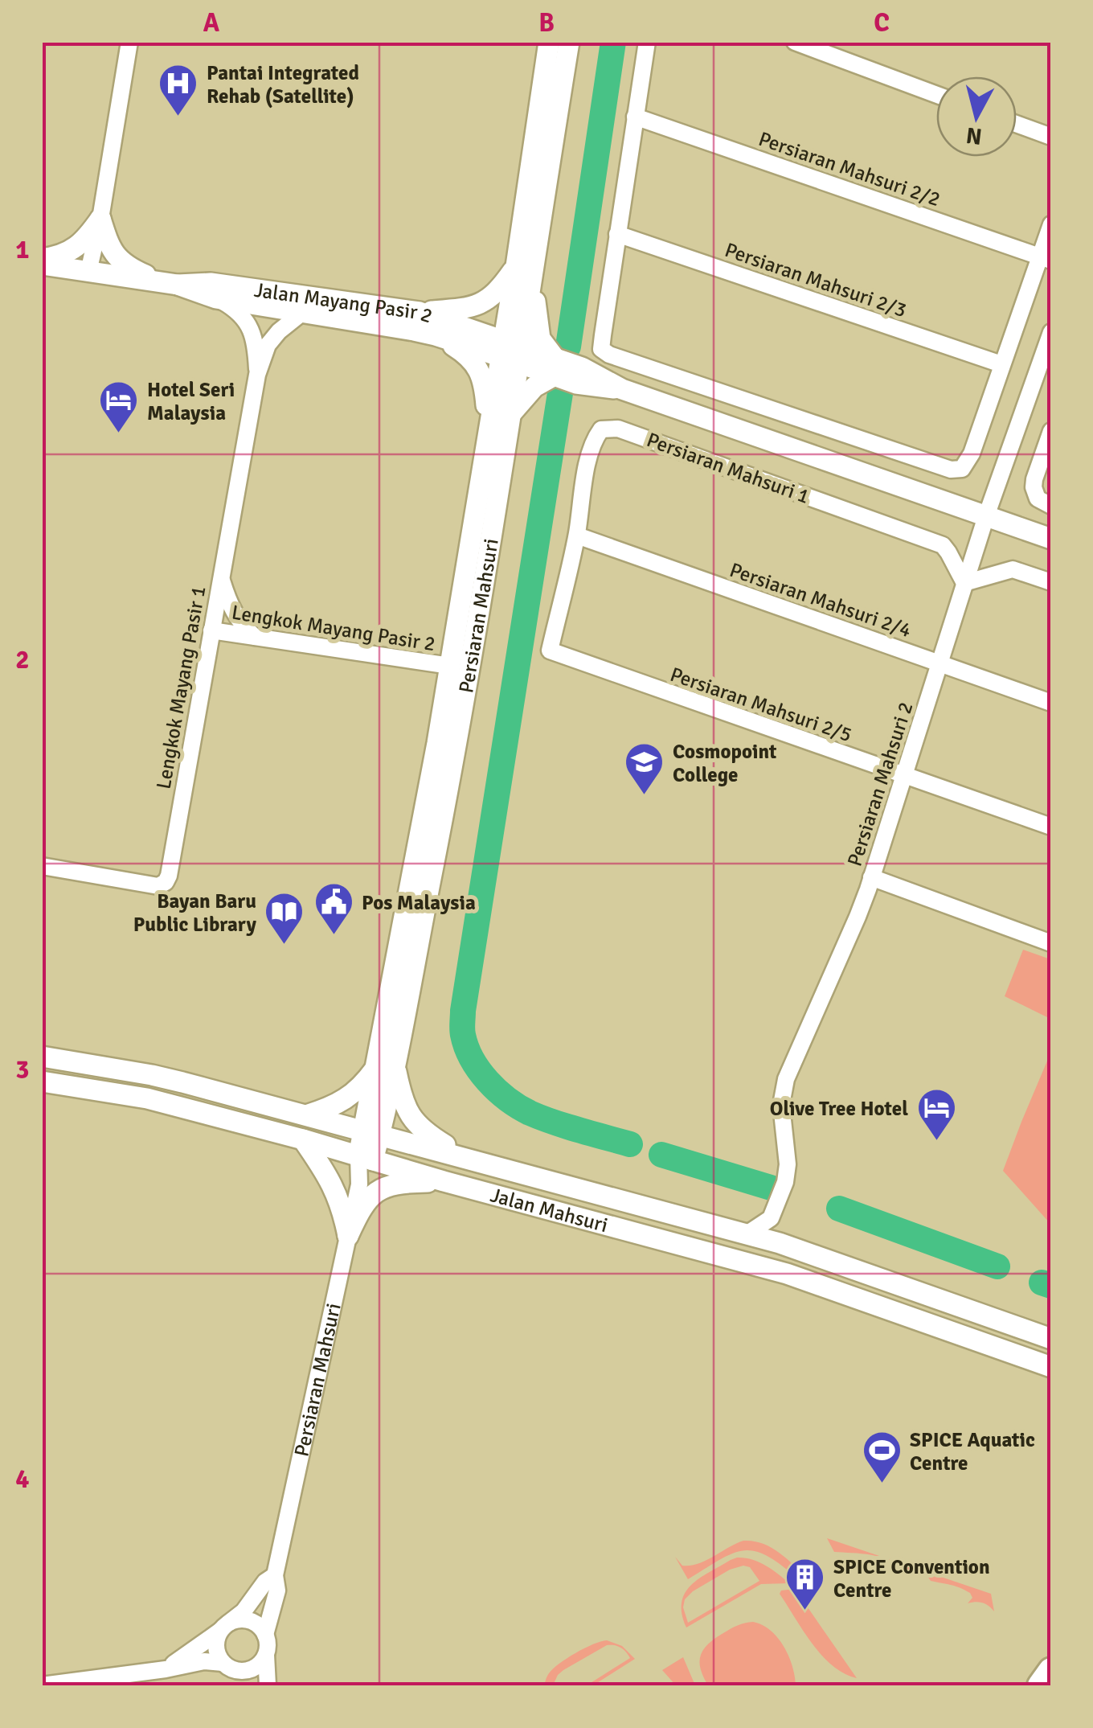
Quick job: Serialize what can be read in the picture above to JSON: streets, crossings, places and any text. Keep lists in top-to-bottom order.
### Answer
{
  "streets": {
    "street": [
      "Persiaran Mahsuri 2/2",
      "Persiaran Mahsuri 2/3",
      "Jalan Mayang Pasir 2",
      "Persiaran Mahsuri 1",
      "Persiaran Mahsuri 2/4",
      "Persiaran Mahsuri",
      "Lengkok Mayang Pasir 2",
      "Lengkok Mayang Pasir 1",
      "Persiaran Mahsuri 2/5",
      "Persiaran Mahsuri 2",
      "Jalan Mahsuri"
    ]
  },
  "crossings": [
    ["Jalan Mayang Pasir 2", "Persiaran Mahsuri 1"],
    ["Jalan Mayang Pasir 2", "Persiaran Mahsuri"],
    ["Jalan Mayang Pasir 2", "Lengkok Mayang Pasir 1"],
    ["Persiaran Mahsuri 1", "Persiaran Mahsuri 2/4"],
    ["Persiaran Mahsuri 1", "Persiaran Mahsuri"],
    ["Persiaran Mahsuri 1", "Persiaran Mahsuri 2/5"],
    ["Persiaran Mahsuri 1", "Persiaran Mahsuri 2"],
    ["Persiaran Mahsuri 2/4", "Persiaran Mahsuri 2"],
    ["Persiaran Mahsuri", "Lengkok Mayang Pasir 2"],
    ["Persiaran Mahsuri", "Jalan Mahsuri"],
    ["Lengkok Mayang Pasir 2", "Lengkok Mayang Pasir 1"],
    ["Persiaran Mahsuri 2/5", "Persiaran Mahsuri 2"],
    ["Persiaran Mahsuri 2", "Jalan Mahsuri"]
  ],
  "places": {
    "hospital": ["Pantai Integrated Rehab (Satellite)"],
    "hotel": ["Hotel Seri Malaysia", "Olive Tree Hotel"],
    "school or university": ["Cosmopoint College"],
    "public building": ["Pos Malaysia"],
    "library": ["Bayan Baru Public Library"],
    "sports": ["SPICE Aquatic Centre"],
    "building": ["SPICE Convention Centre"]
  },
  "north": "bottom",
  "grid": {
    "columns": ["A", "B", "C"],
    "rows": [
      "1",
      "2",
      "3",
      "4"
    ]
  }
}
